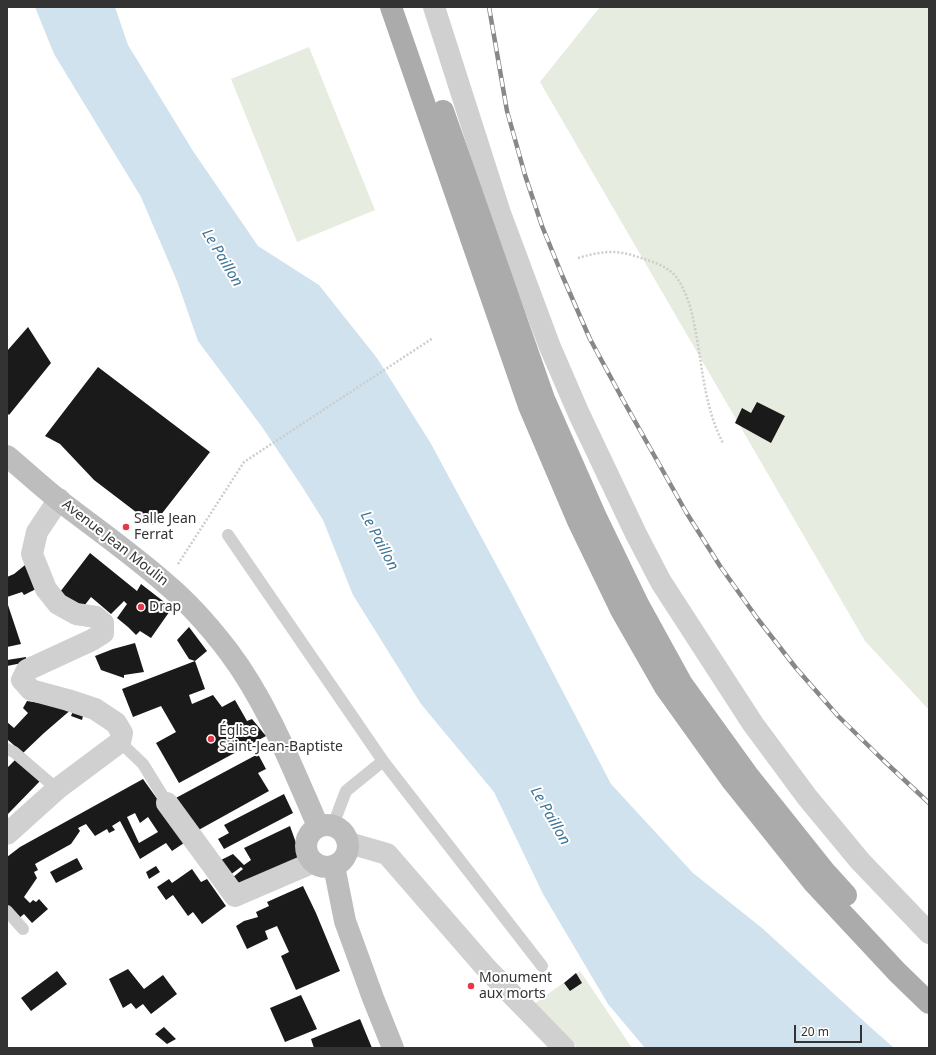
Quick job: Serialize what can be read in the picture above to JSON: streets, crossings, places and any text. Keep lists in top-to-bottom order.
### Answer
{
  "streets": {
    "street": ["Avenue Jean Moulin"]
  },
  "water": ["Le Paillon"],
  "places": [
    "Salle Jean Ferrat",
    "Drap",
    "Église Saint-Jean-Baptiste",
    "Monument aux morts"
  ],
  "scale_bar": "20 m"
}
